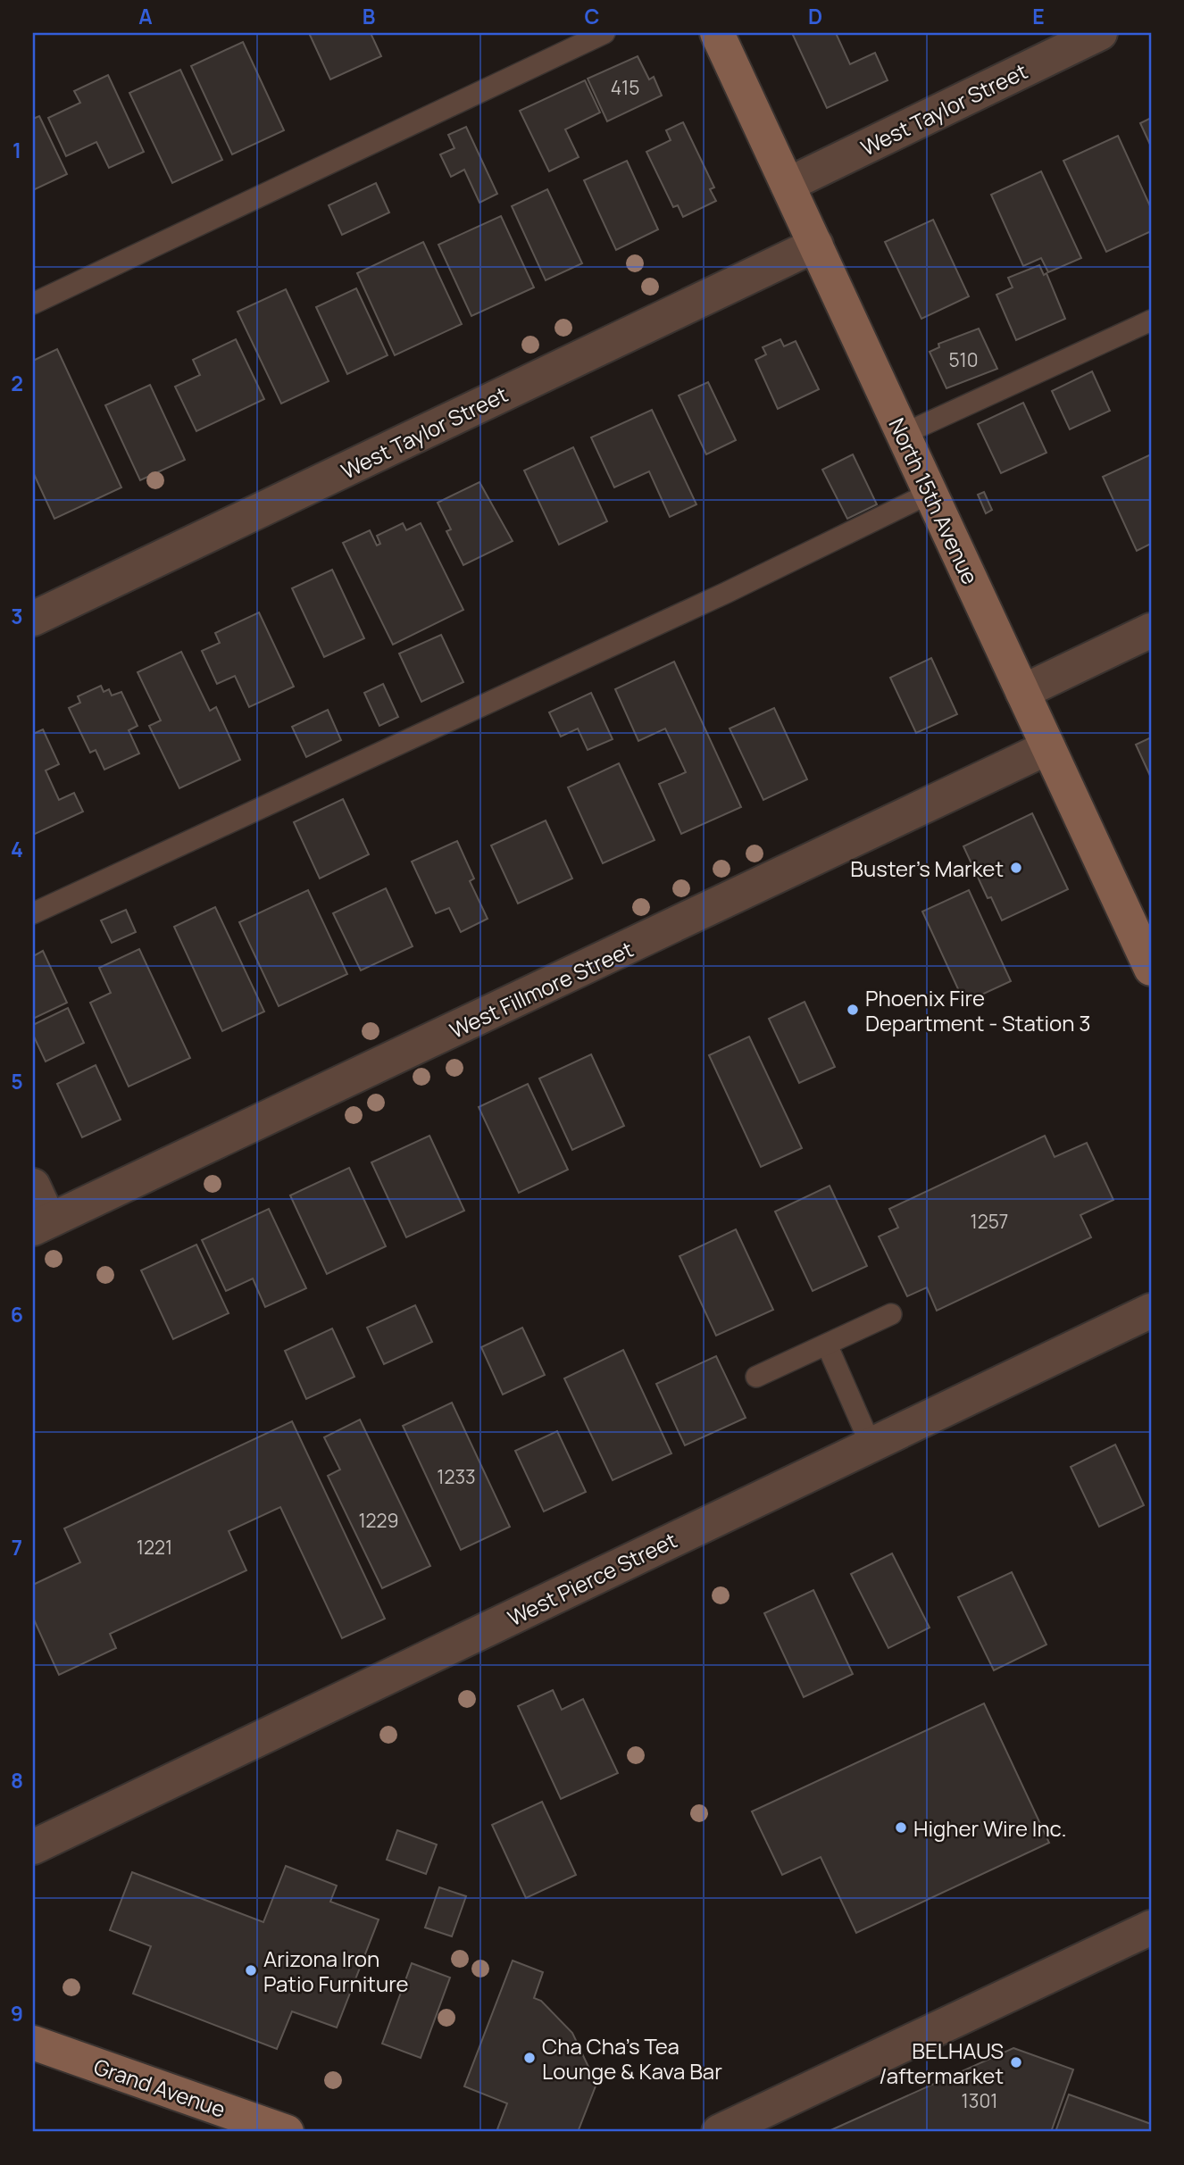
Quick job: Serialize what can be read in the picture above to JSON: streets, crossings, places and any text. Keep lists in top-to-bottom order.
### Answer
{
  "streets": {
    "street": [
      "West Taylor Street",
      "North 15th Avenue",
      "West Fillmore Street",
      "West Pierce Street",
      "Grand Avenue"
    ]
  },
  "crossings": [
    ["West Taylor Street", "North 15th Avenue"],
    ["North 15th Avenue", "West Fillmore Street"]
  ],
  "places": [
    "Buster's Market",
    "Phoenix Fire Department - Station 3",
    "Higher Wire Inc.",
    "Arizona Iron Patio Furniture",
    "Cha Cha's Tea Lounge & Kava Bar",
    "BELHAUS /aftermarket"
  ],
  "house_numbers": [
    "415",
    "510",
    "1257",
    "1233",
    "1229",
    "1221",
    "1301"
  ],
  "grid": {
    "columns": [
      "A",
      "B",
      "C",
      "D",
      "E"
    ],
    "rows": [
      "1",
      "2",
      "3",
      "4",
      "5",
      "6",
      "7",
      "8",
      "9"
    ]
  }
}
